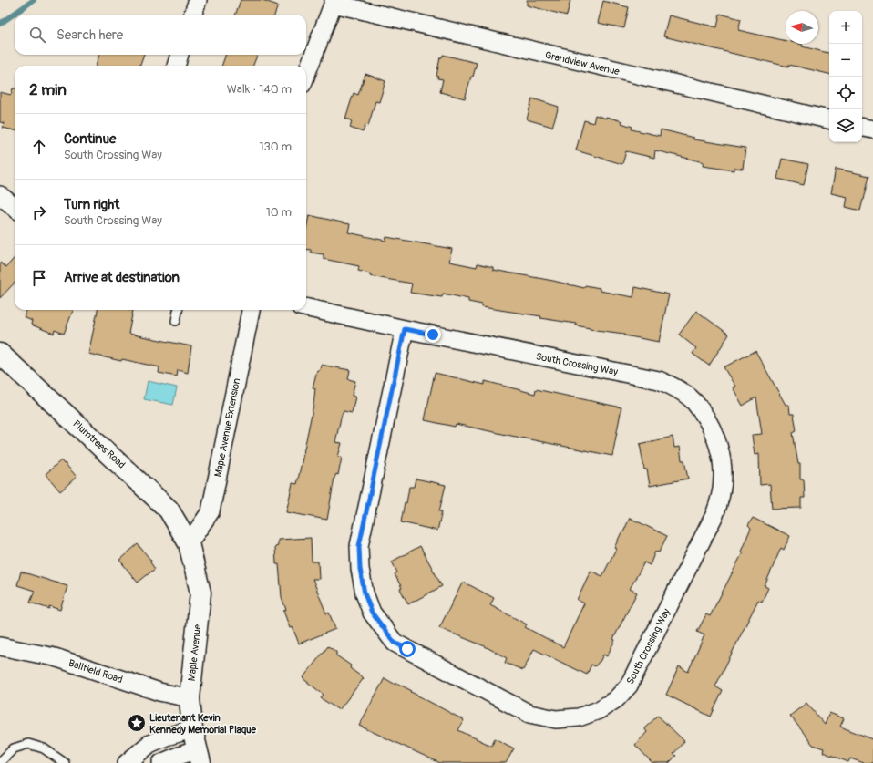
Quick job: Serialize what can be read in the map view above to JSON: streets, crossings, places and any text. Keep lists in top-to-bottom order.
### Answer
{
  "streets": {
    "main road": ["Plumtrees Road", "Maple Avenue"],
    "street": [
      "Grandview Avenue",
      "South Crossing Way",
      "Maple Avenue Extension",
      "Ballfield Road"
    ]
  },
  "crossings": [
    ["Maple Avenue Extension", "Plumtrees Road"],
    ["Maple Avenue Extension", "Maple Avenue"],
    ["Plumtrees Road", "Maple Avenue"],
    ["Maple Avenue", "Ballfield Road"]
  ],
  "places": {
    "place": ["Lieutenant Kevin Kennedy Memorial Plaque"]
  },
  "north": "left",
  "page": {
    "map_buttons": ["+", "−"],
    "search": "Search here",
    "heading": ["2 min", "Walk · 140 m"],
    "list": [
      ["Continue", "South Crossing Way", "130 m"],
      ["Turn right", "South Crossing Way", "10 m"],
      "Arrive at destination"
    ]
  }
}
